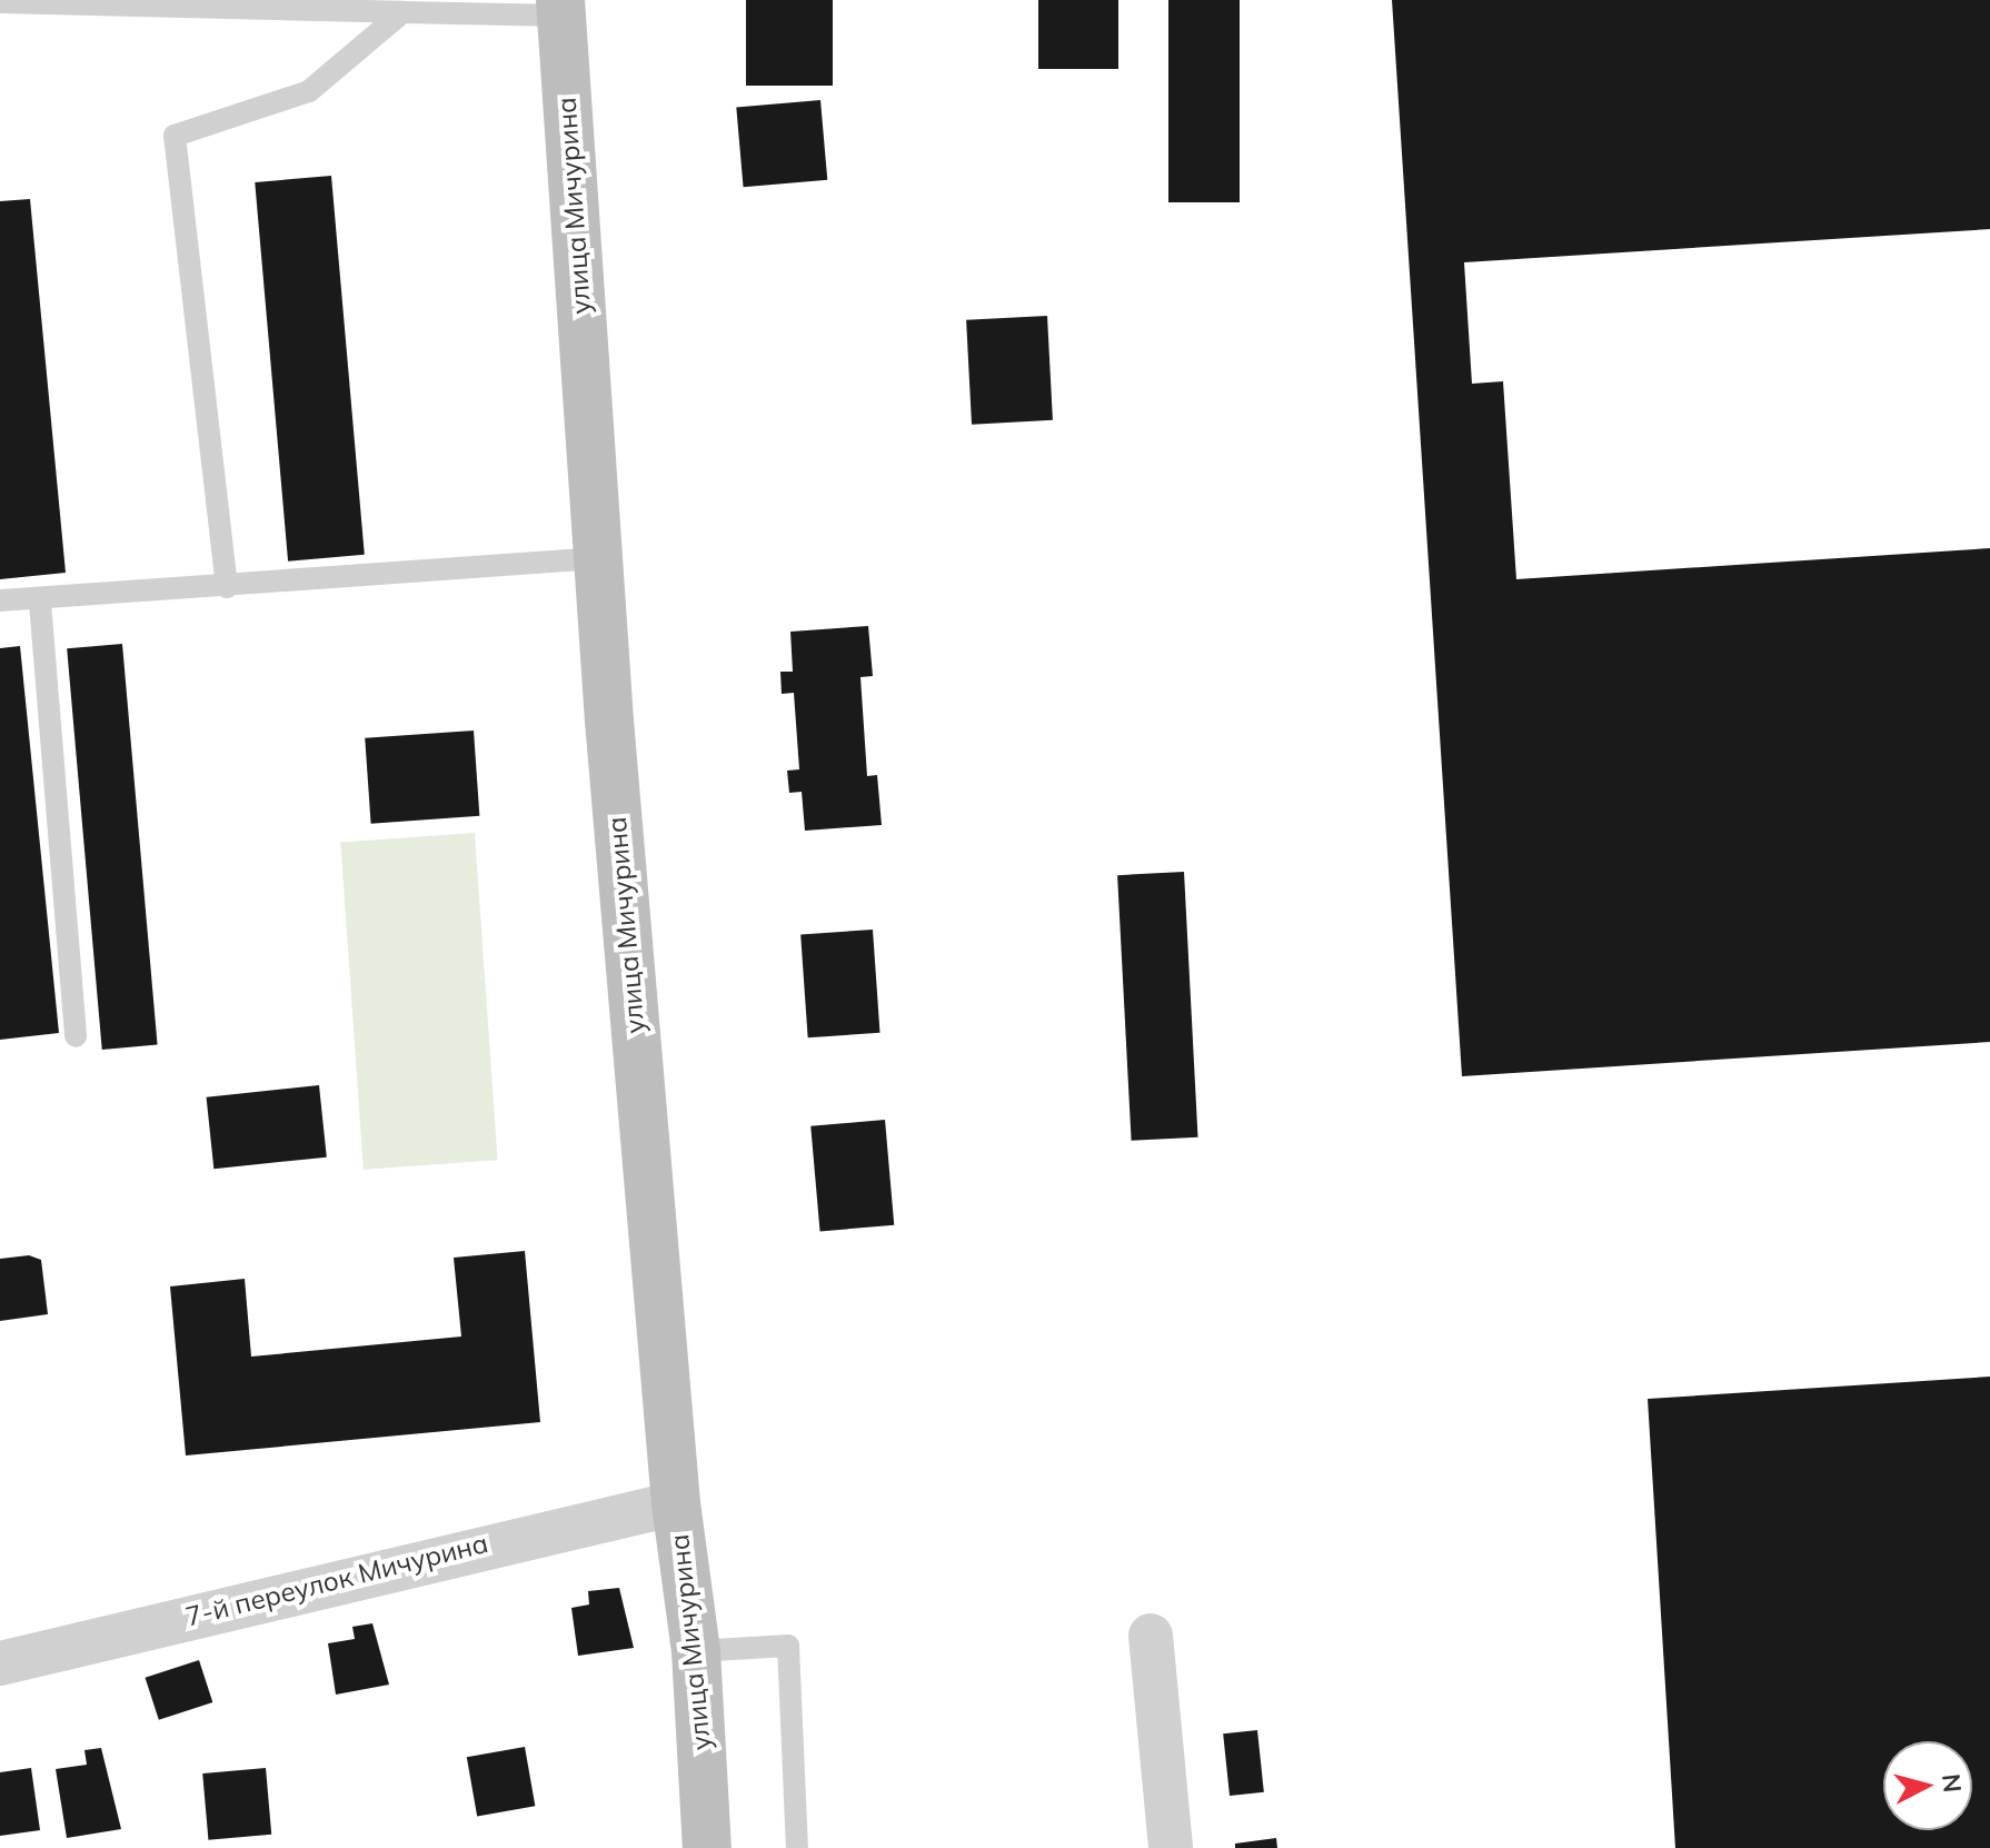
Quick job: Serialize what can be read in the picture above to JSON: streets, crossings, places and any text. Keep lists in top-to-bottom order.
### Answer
{
  "streets": {
    "main road": ["улица Мичурина"],
    "street": ["7-й переулок Мичурина"]
  },
  "crossings": [
    ["улица Мичурина", "7-й переулок Мичурина"]
  ],
  "north": "right"
}
